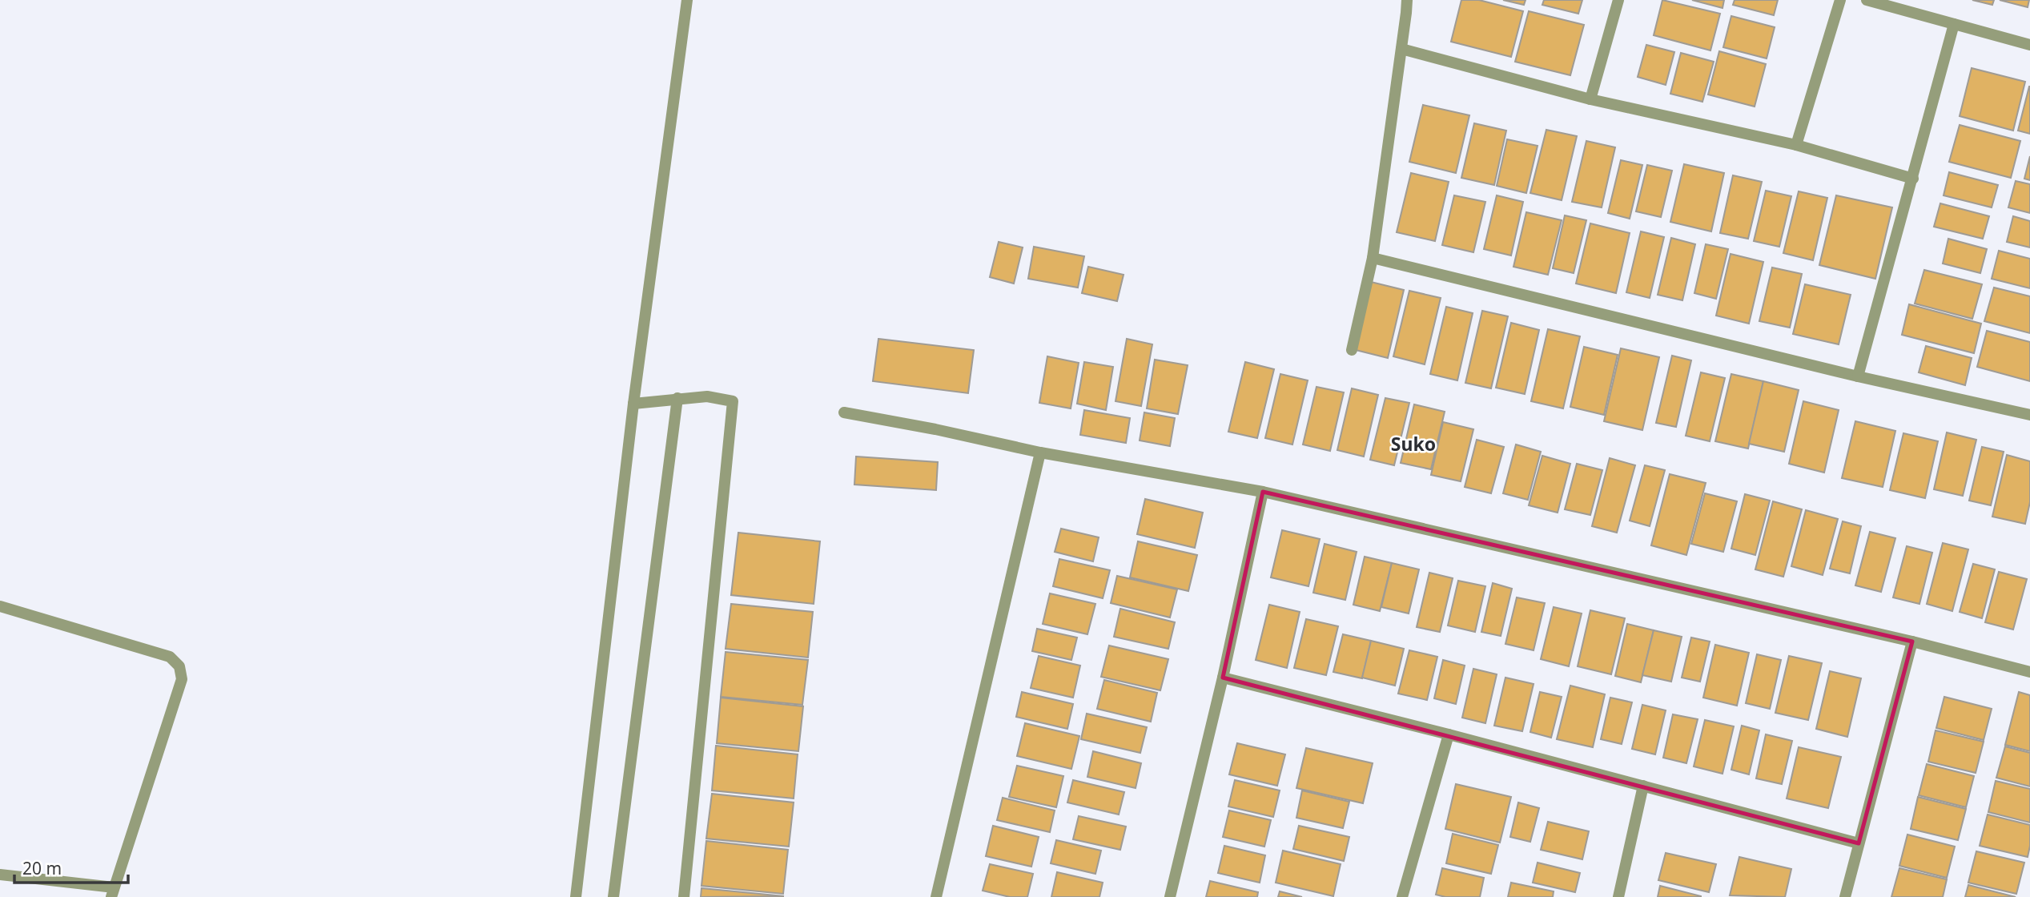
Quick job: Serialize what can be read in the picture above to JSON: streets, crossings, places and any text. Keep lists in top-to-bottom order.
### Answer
{
  "districts": ["Suko"],
  "scale_bar": "20 m"
}
